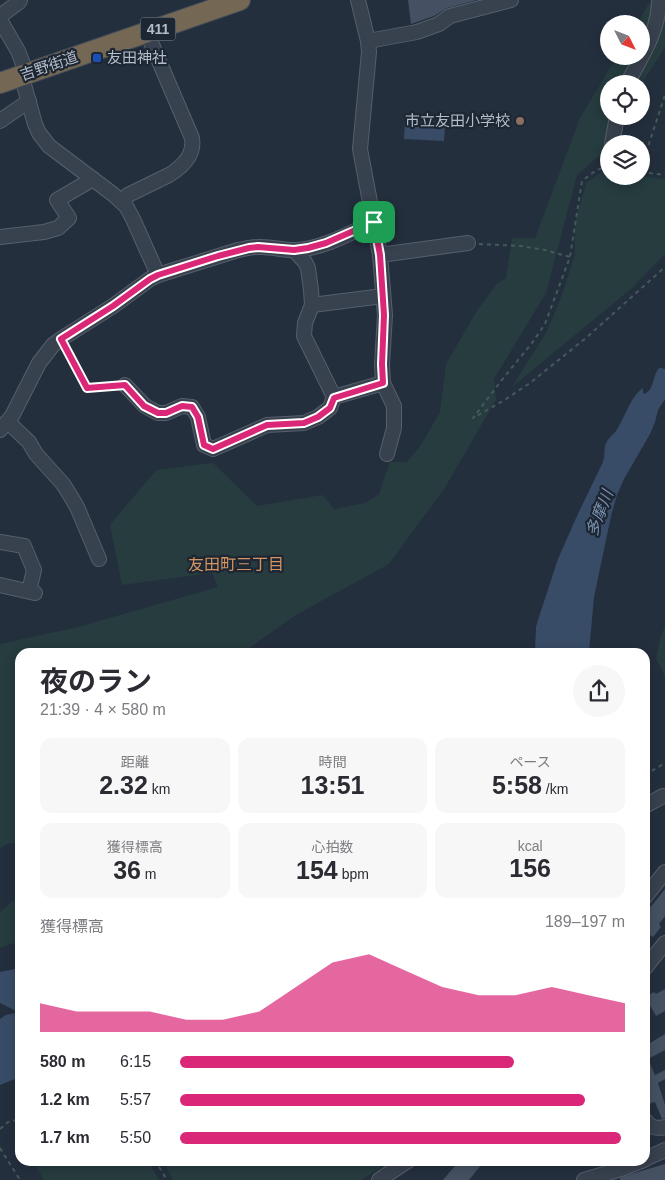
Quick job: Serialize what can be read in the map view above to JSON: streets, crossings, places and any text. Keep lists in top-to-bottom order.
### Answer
{
  "streets": {
    "highway": ["411", "吉野街道"]
  },
  "districts": ["友田町三丁目"],
  "water": ["多摩川"],
  "places": {
    "transit": ["友田神社"],
    "other": ["市立友田小学校"]
  },
  "north": "bottom right",
  "page": {
    "heading": ["夜のラン", "21:39 · 4 × 580 m"],
    "stats": [
      ["距離", "2.32 km"],
      ["時間", "13:51"],
      ["ペース", "5:58 /km"],
      ["獲得標高", "36 m"],
      ["心拍数", "154 bpm"],
      ["kcal", "156"]
    ],
    "chart": ["獲得標高", "189–197 m"],
    "list": [
      {
        "name": "580 m",
        "note": "6:15"
      },
      {
        "name": "1.2 km",
        "note": "5:57"
      },
      {
        "name": "1.7 km",
        "note": "5:50"
      }
    ]
  }
}
